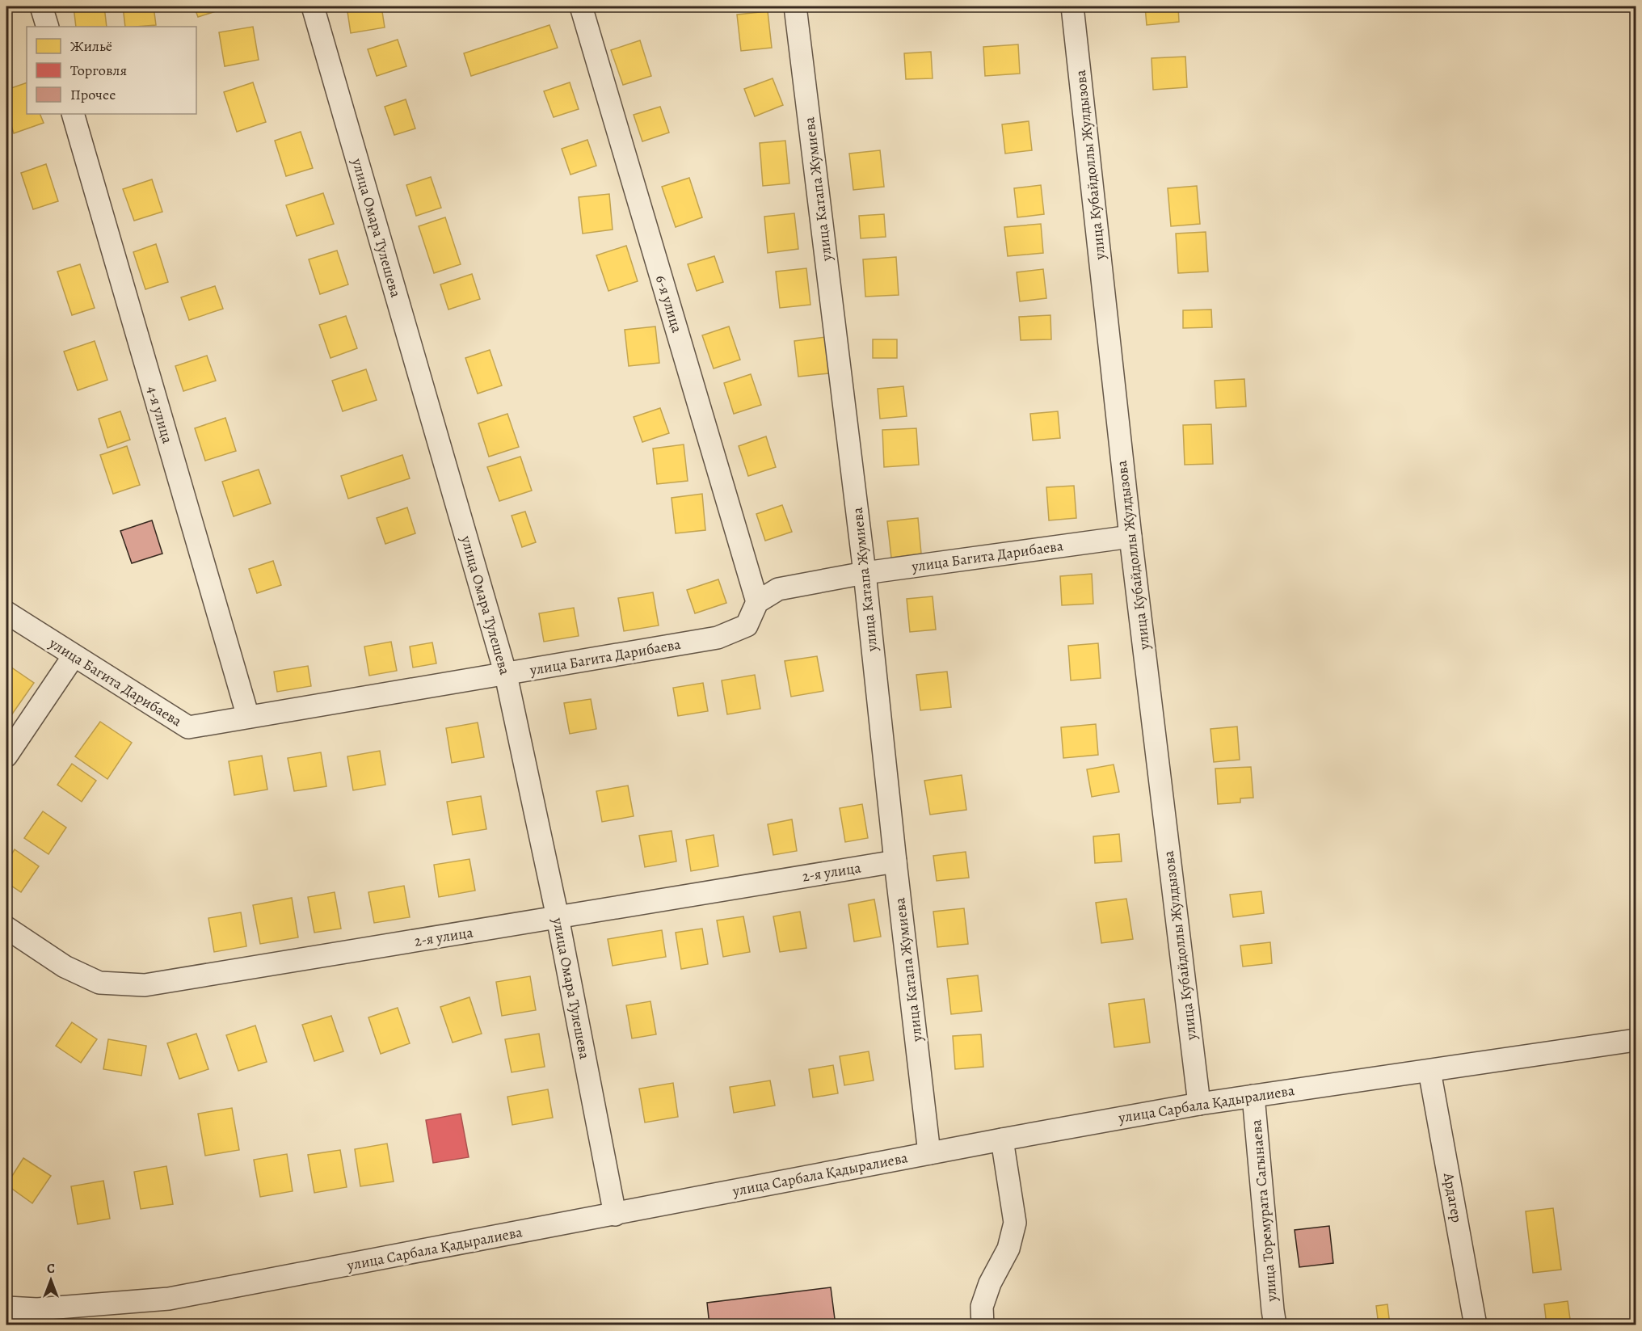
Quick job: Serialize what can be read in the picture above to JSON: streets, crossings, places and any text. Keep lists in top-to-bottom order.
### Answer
{
  "streets": {
    "street": [
      "улица Кубайдоллы Жулдызова",
      "улица Катапа Жумиева",
      "улица Омара Тулешева",
      "6-я улица",
      "4-я улица",
      "улица Багита Дарибаева",
      "2-я улица",
      "улица Сарбала Қадыралиева",
      "Ардагер",
      "улица Торемурата Сагынаева"
    ]
  },
  "crossings": [
    ["улица Кубайдоллы Жулдызова", "улица Багита Дарибаева"],
    ["улица Кубайдоллы Жулдызова", "улица Сарбала Қадыралиева"],
    ["улица Катапа Жумиева", "улица Багита Дарибаева"],
    ["улица Катапа Жумиева", "2-я улица"],
    ["улица Катапа Жумиева", "улица Сарбала Қадыралиева"],
    ["улица Омара Тулешева", "улица Багита Дарибаева"],
    ["улица Омара Тулешева", "2-я улица"],
    ["улица Омара Тулешева", "улица Сарбала Қадыралиева"],
    ["6-я улица", "улица Багита Дарибаева"],
    ["4-я улица", "улица Багита Дарибаева"],
    ["улица Сарбала Қадыралиева", "Ардагер"],
    ["улица Сарбала Қадыралиева", "улица Торемурата Сагынаева"]
  ],
  "legend": ["Жильё", "Торговля", "Прочее"],
  "north": "top"
}
